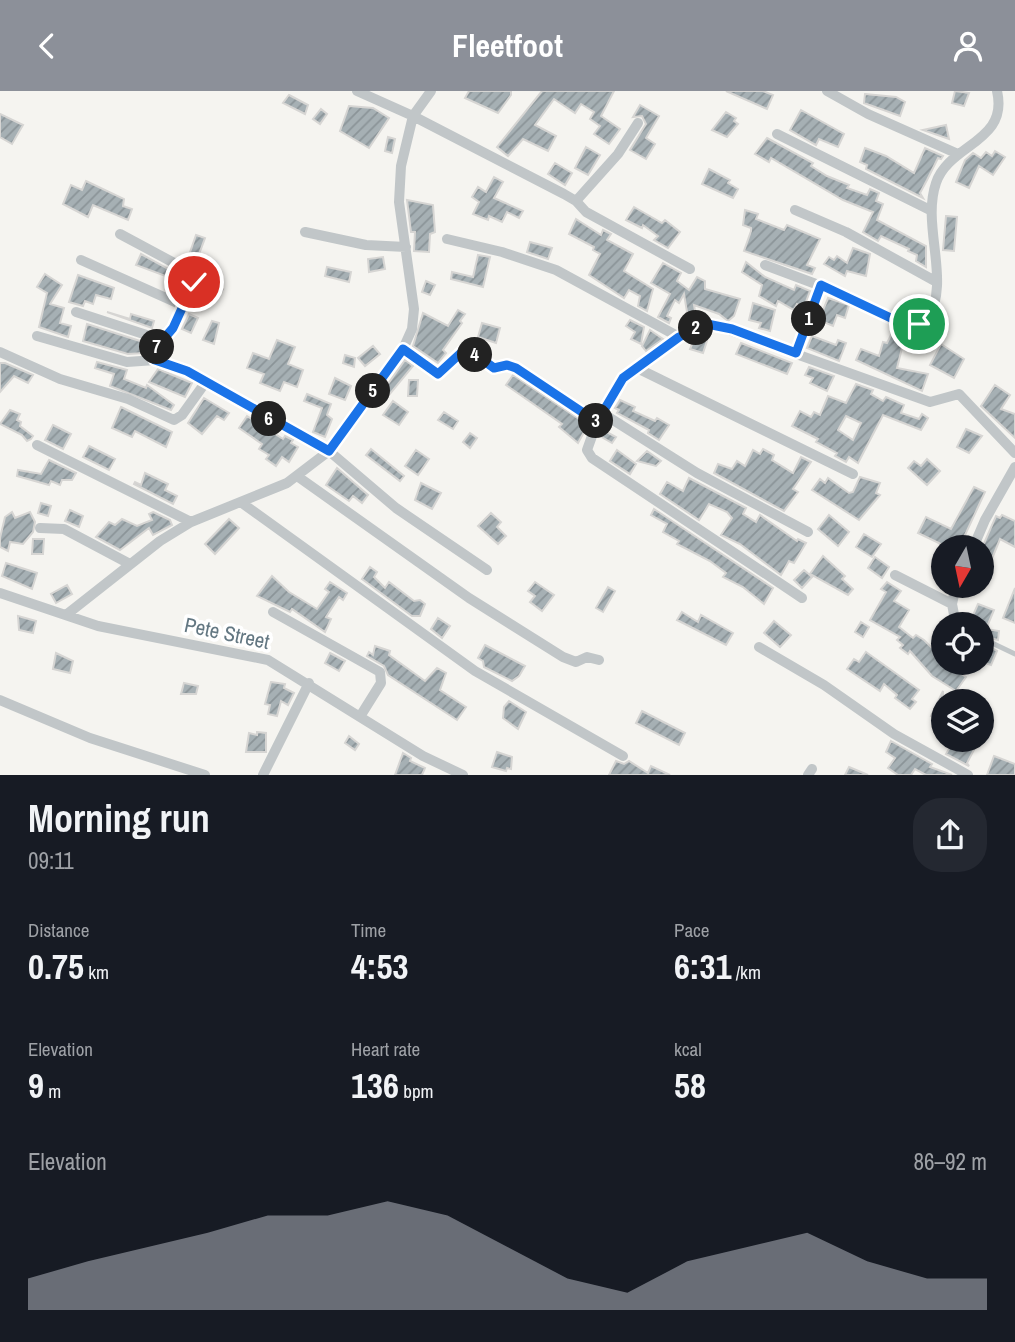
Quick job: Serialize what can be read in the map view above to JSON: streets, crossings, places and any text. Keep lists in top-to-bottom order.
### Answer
{
  "streets": {
    "street": ["Pete Street"]
  },
  "north": "bottom",
  "page": {
    "header": "Fleetfoot",
    "pins": [
      "1",
      "2",
      "7",
      "4",
      "5",
      "6",
      "3"
    ],
    "heading": ["Morning run", "09:11"],
    "stats": [
      ["Distance", "0.75 km"],
      ["Time", "4:53"],
      ["Pace", "6:31 /km"],
      ["Elevation", "9 m"],
      ["Heart rate", "136 bpm"],
      ["kcal", "58"]
    ],
    "chart": ["Elevation", "86–92 m"]
  }
}
